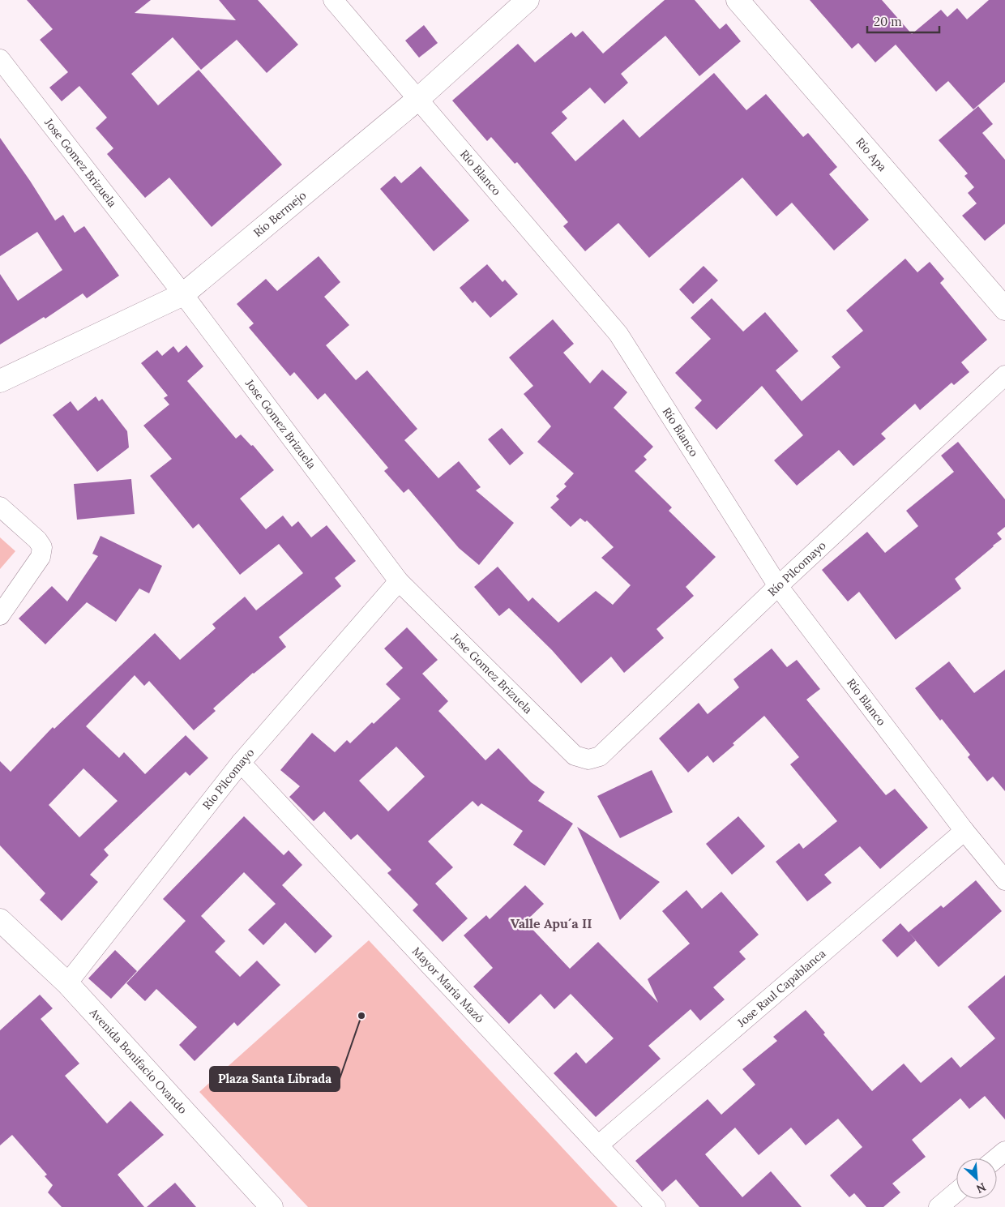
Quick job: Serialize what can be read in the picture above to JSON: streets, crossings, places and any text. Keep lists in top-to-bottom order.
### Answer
{
  "streets": {
    "street": [
      "Río Apa",
      "Jose Gomez Brizuela",
      "Río Blanco",
      "Río Bermejo",
      "Río Pilcomayo",
      "Mayor María Mazó",
      "Jose Raul Capablanca",
      "Avenida Bonifacio Ovando"
    ]
  },
  "crossings": [
    ["Jose Gomez Brizuela", "Río Bermejo"],
    ["Jose Gomez Brizuela", "Río Pilcomayo"],
    ["Río Blanco", "Río Bermejo"],
    ["Río Blanco", "Río Pilcomayo"],
    ["Río Blanco", "Jose Raul Capablanca"],
    ["Río Pilcomayo", "Mayor María Mazó"],
    ["Río Pilcomayo", "Avenida Bonifacio Ovando"],
    ["Mayor María Mazó", "Jose Raul Capablanca"]
  ],
  "districts": ["Valle Apu´a II"],
  "places": ["Plaza Santa Librada"],
  "scale_bar": "20 m",
  "north": "bottom right"
}
